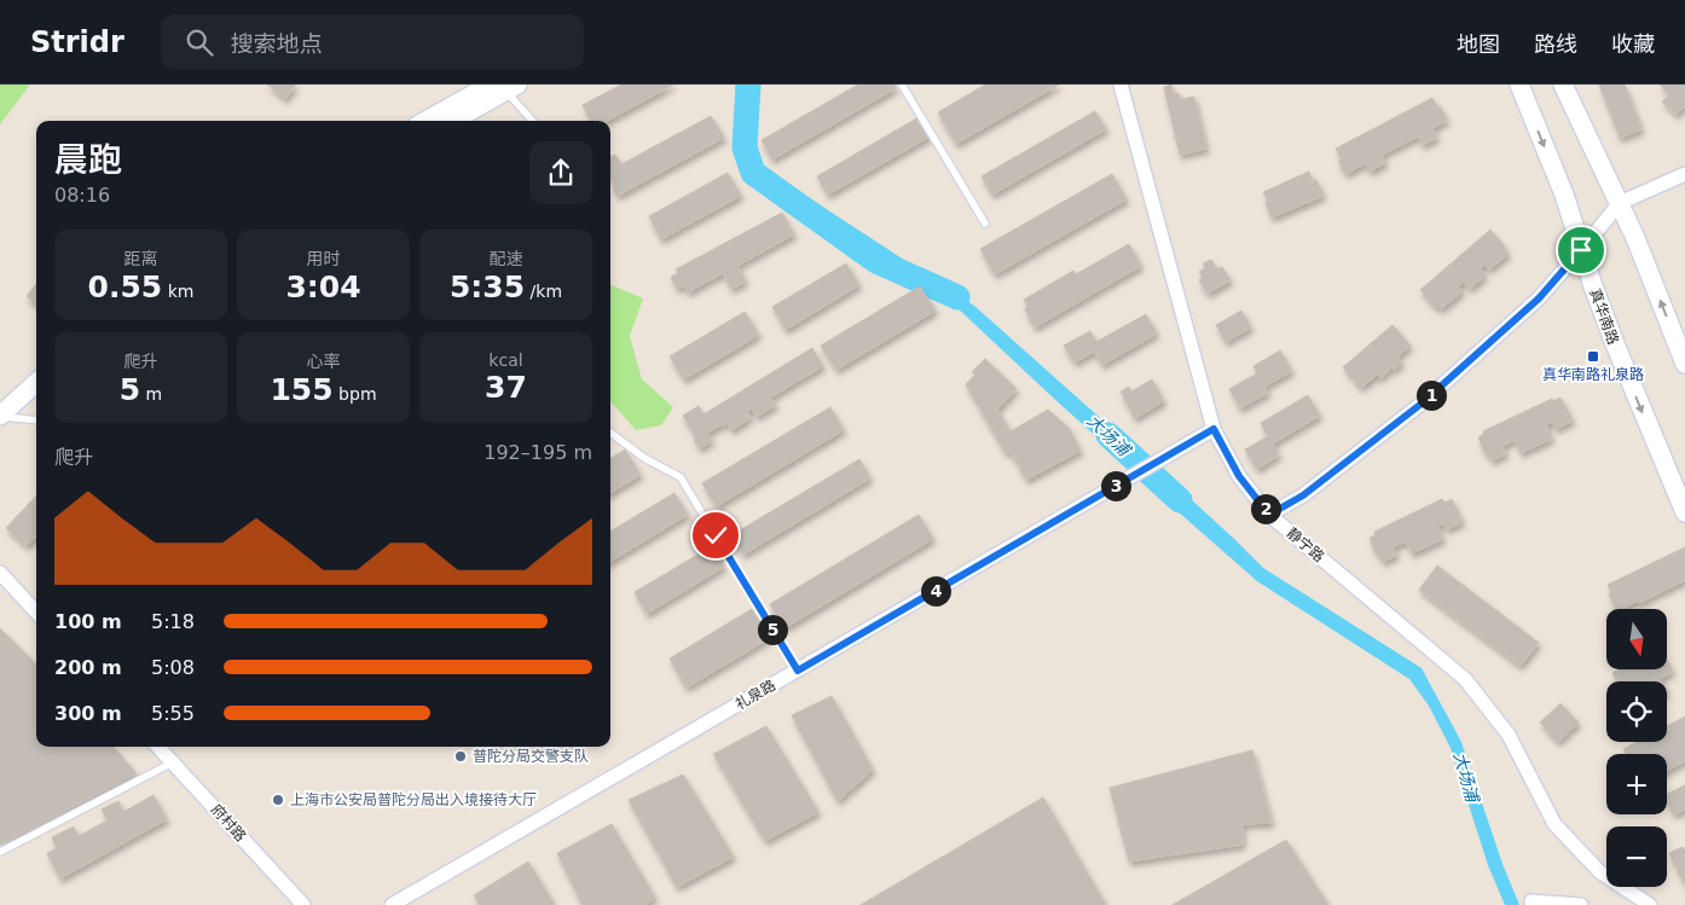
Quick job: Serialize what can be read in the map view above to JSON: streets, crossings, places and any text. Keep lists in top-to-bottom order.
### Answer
{
  "streets": {
    "main road": ["真华南路"],
    "street": ["静宁路", "礼泉路", "府村路"]
  },
  "crossings": [
    ["静宁路", "礼泉路"]
  ],
  "water": ["大场浦"],
  "places": {
    "transit": ["真华南路礼泉路"],
    "other": ["普陀分局交警支队", "上海市公安局普陀分局出入境接待大厅"]
  },
  "north": "bottom",
  "page": {
    "header": "Stridr",
    "search": "搜索地点",
    "nav": ["地图", "路线", "收藏"],
    "heading": ["晨跑", "08:16"],
    "stats": [
      ["距离", "0.55 km"],
      ["用时", "3:04"],
      ["配速", "5:35 /km"],
      ["爬升", "5 m"],
      ["心率", "155 bpm"],
      ["kcal", "37"]
    ],
    "pins": [
      "1",
      "3",
      "2",
      "4",
      "5"
    ],
    "chart": ["爬升", "192–195 m"],
    "list": [
      {
        "name": "100 m",
        "note": "5:18"
      },
      {
        "name": "200 m",
        "note": "5:08"
      },
      {
        "name": "300 m",
        "note": "5:55"
      }
    ],
    "map_buttons": ["+", "−"]
  }
}
